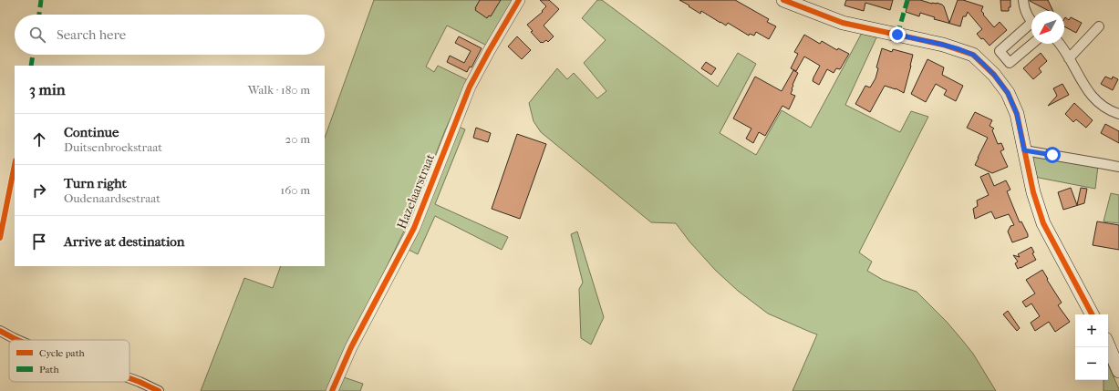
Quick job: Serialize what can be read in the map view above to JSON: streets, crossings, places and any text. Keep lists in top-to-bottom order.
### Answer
{
  "streets": {
    "street": ["Hazelaarstraat"]
  },
  "legend": ["Cycle path", "Path"],
  "north": "bottom left",
  "page": {
    "search": "Search here",
    "heading": ["3 min", "Walk · 180 m"],
    "list": [
      ["Continue", "Duitsenbroekstraat", "20 m"],
      ["Turn right", "Oudenaardsestraat", "160 m"],
      "Arrive at destination"
    ],
    "map_buttons": ["+", "−"]
  }
}
